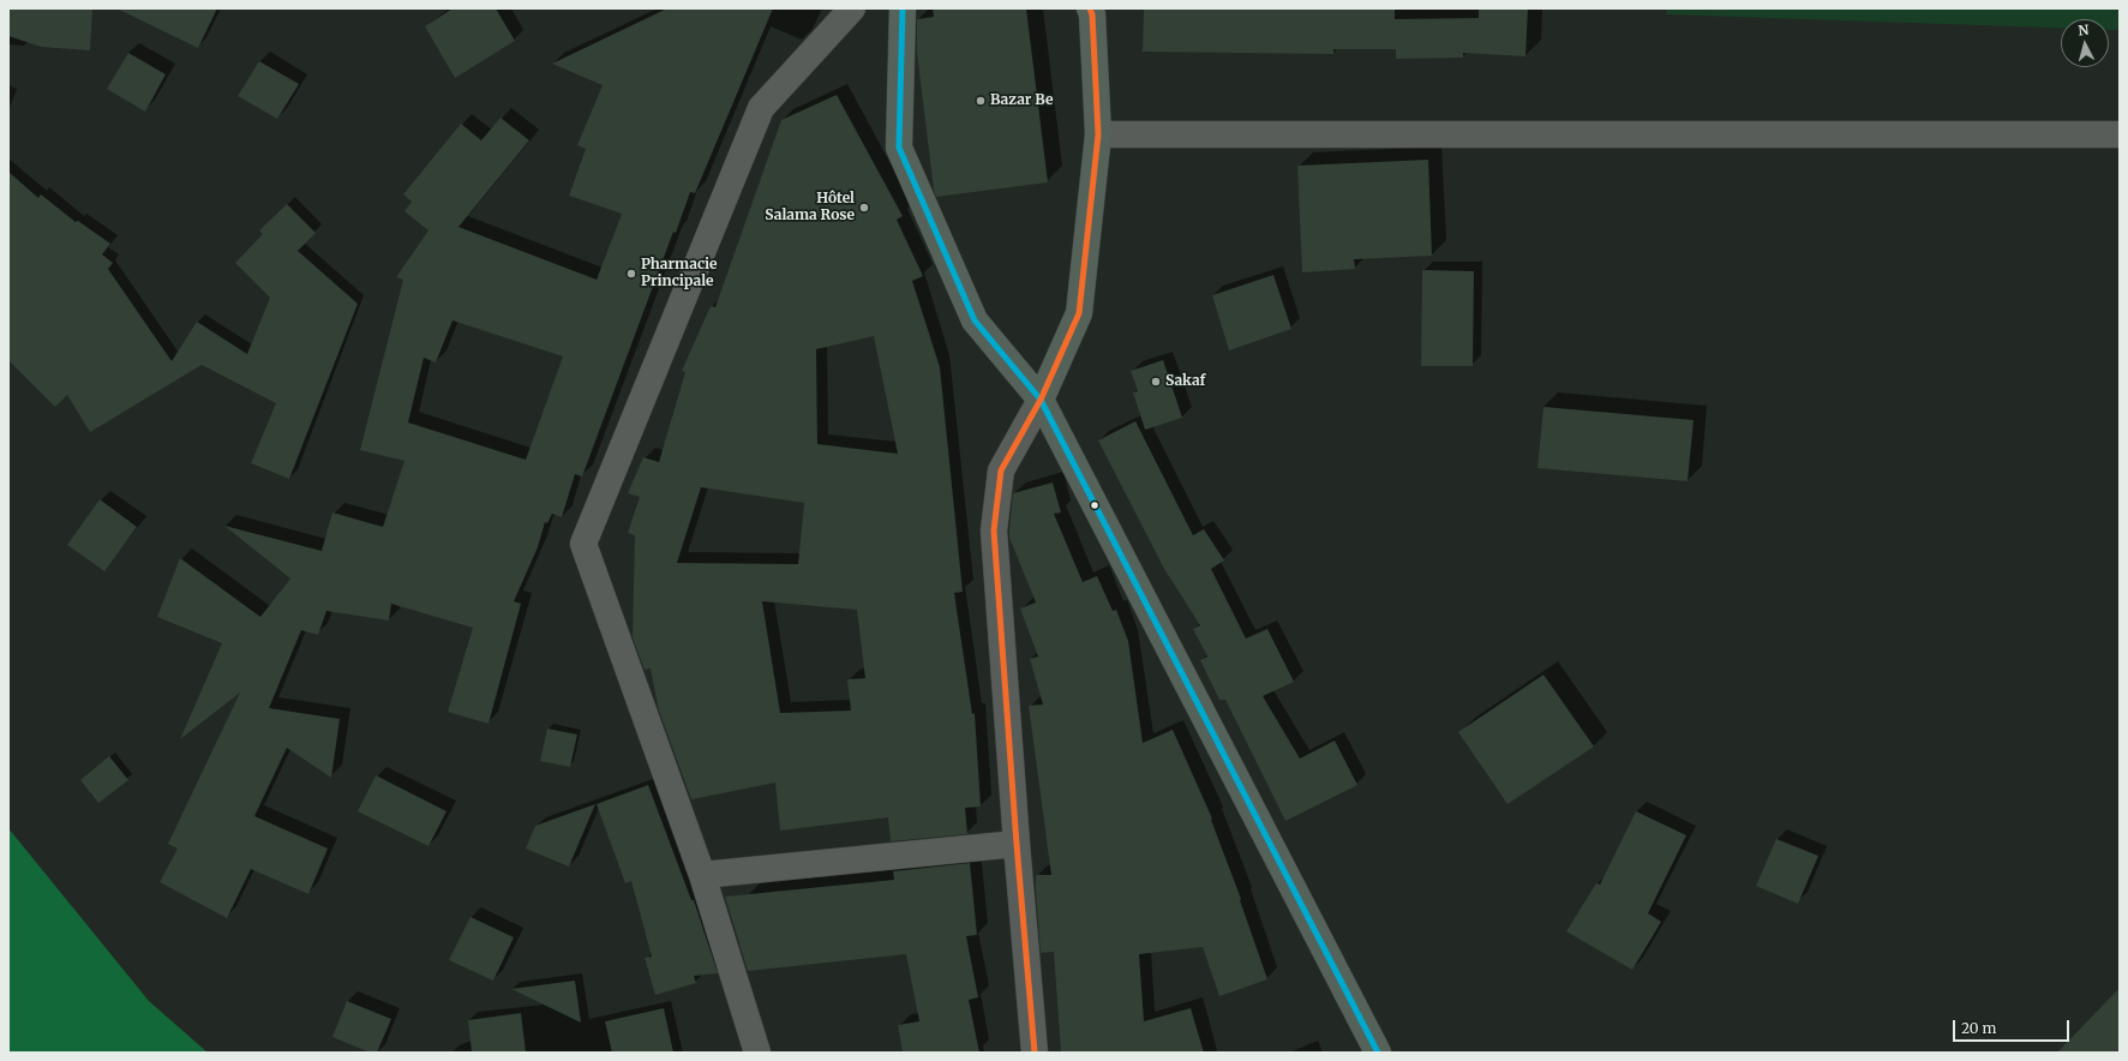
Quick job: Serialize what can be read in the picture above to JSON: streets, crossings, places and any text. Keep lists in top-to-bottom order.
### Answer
{
  "places": [
    "Bazar Be",
    "Hôtel Salama Rose",
    "Pharmacie Principale",
    "Sakaf"
  ],
  "scale_bar": "20 m",
  "north": "top"
}
